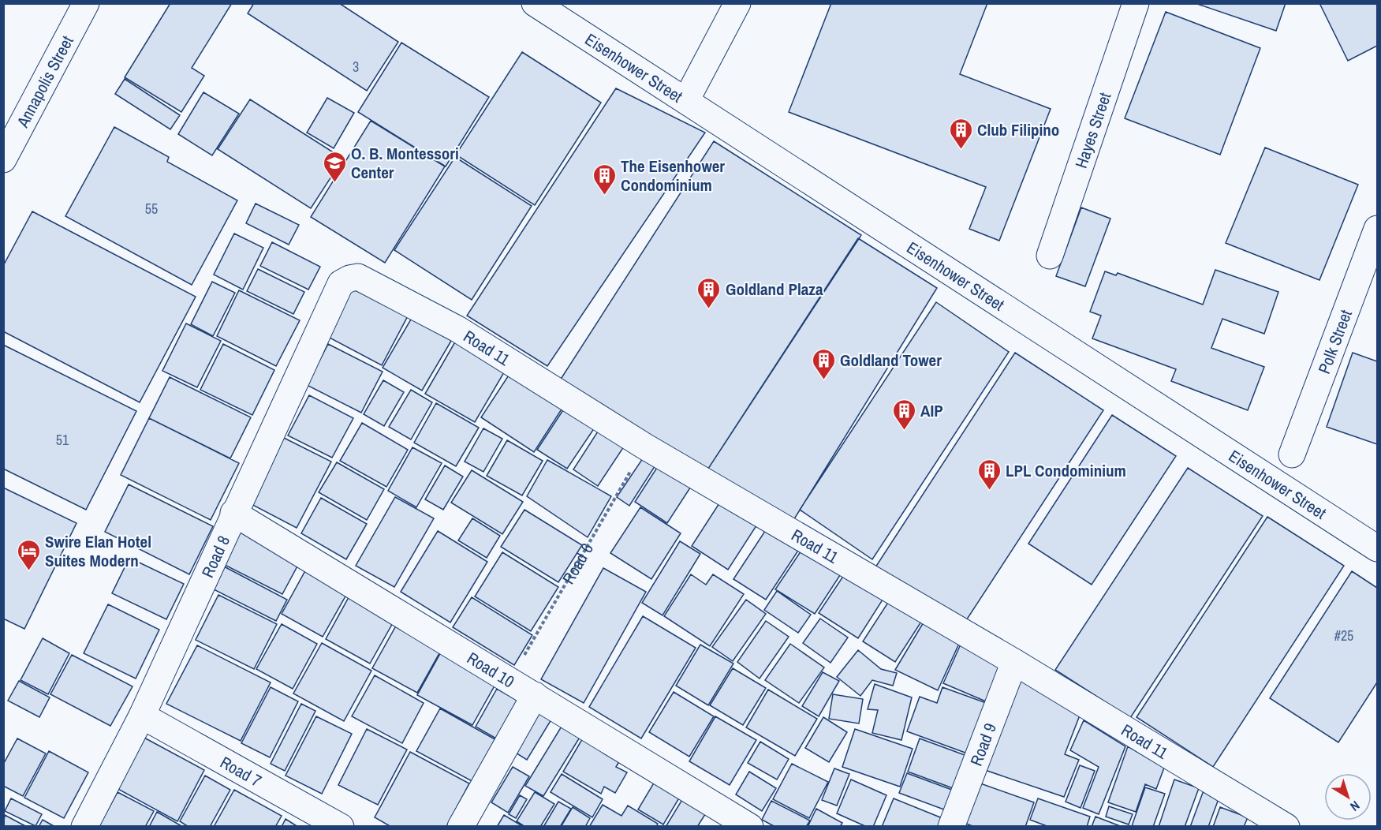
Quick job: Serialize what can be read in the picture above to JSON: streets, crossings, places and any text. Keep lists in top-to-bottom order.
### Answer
{
  "streets": {
    "street": [
      "Eisenhower Street",
      "Annapolis Street",
      "Hayes Street",
      "Polk Street",
      "Road 11",
      "Road 8",
      "Road 10",
      "Road 9",
      "Road 7"
    ],
    "path": ["Road 6"]
  },
  "crossings": [
    ["Road 11", "Road 8"],
    ["Road 11", "Road 6"],
    ["Road 11", "Road 9"],
    ["Road 8", "Road 10"],
    ["Road 8", "Road 7"],
    ["Road 6", "Road 10"]
  ],
  "places": {
    "building": [
      "Club Filipino",
      "The Eisenhower Condominium",
      "Goldland Plaza",
      "Goldland Tower",
      "AIP",
      "LPL Condominium"
    ],
    "school or university": ["O. B. Montessori Center"],
    "hotel": ["Swire Elan Hotel Suites Modern"]
  },
  "house_numbers": [
    "3",
    "55",
    "51",
    "#25"
  ],
  "north": "bottom right"
}
